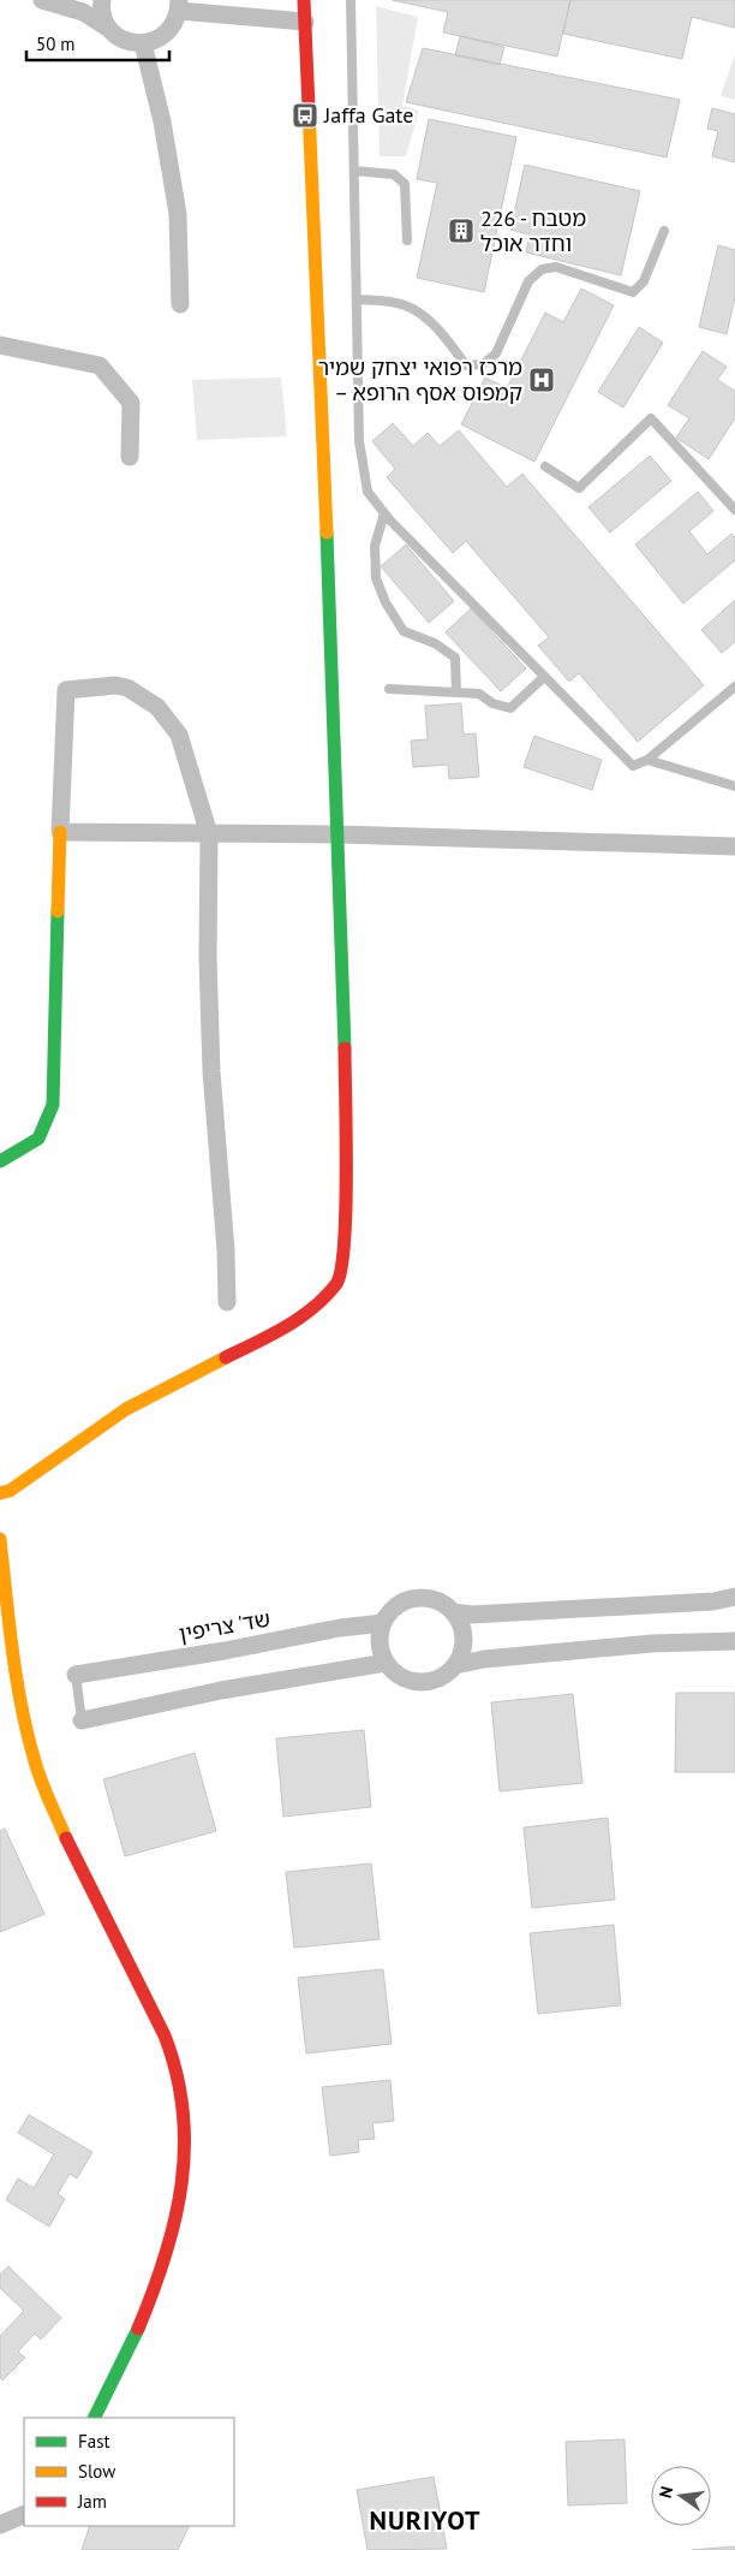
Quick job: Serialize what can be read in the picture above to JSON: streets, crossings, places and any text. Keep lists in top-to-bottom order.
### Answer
{
  "streets": {
    "street": ["שד' צריפין"]
  },
  "districts": ["NURIYOT"],
  "places": {
    "bus stop": ["Jaffa Gate"],
    "building": ["226 - מטבח וחדר אוכל"],
    "hospital": ["מרכז רפואי יצחק שמיר – קמפוס אסף הרופא"]
  },
  "legend": ["Fast", "Slow", "Jam"],
  "scale_bar": "50 m",
  "north": "left"
}
